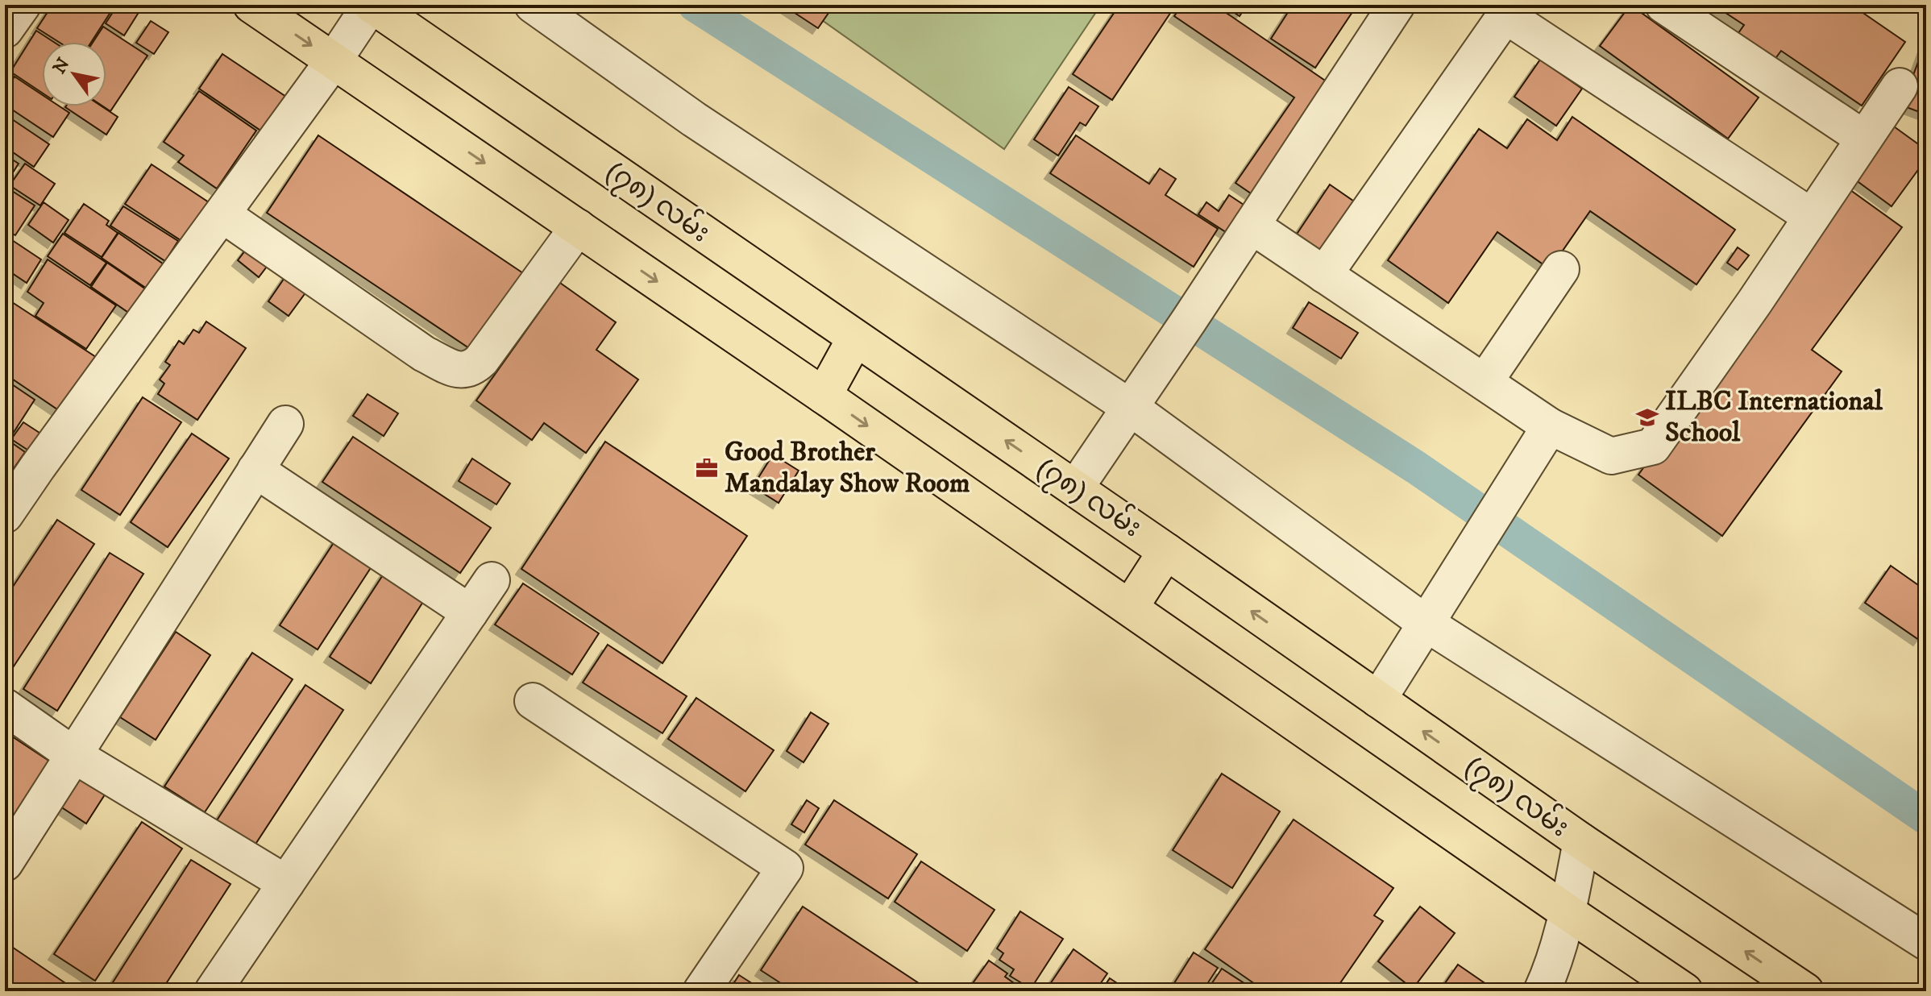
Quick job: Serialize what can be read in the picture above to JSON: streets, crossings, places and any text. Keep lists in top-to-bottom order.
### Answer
{
  "streets": {
    "main road": ["(၇၈) လမ်း"]
  },
  "places": {
    "school or university": ["ILBC International School"],
    "office": ["Good Brother Mandalay Show Room"]
  },
  "north": "top left"
}
